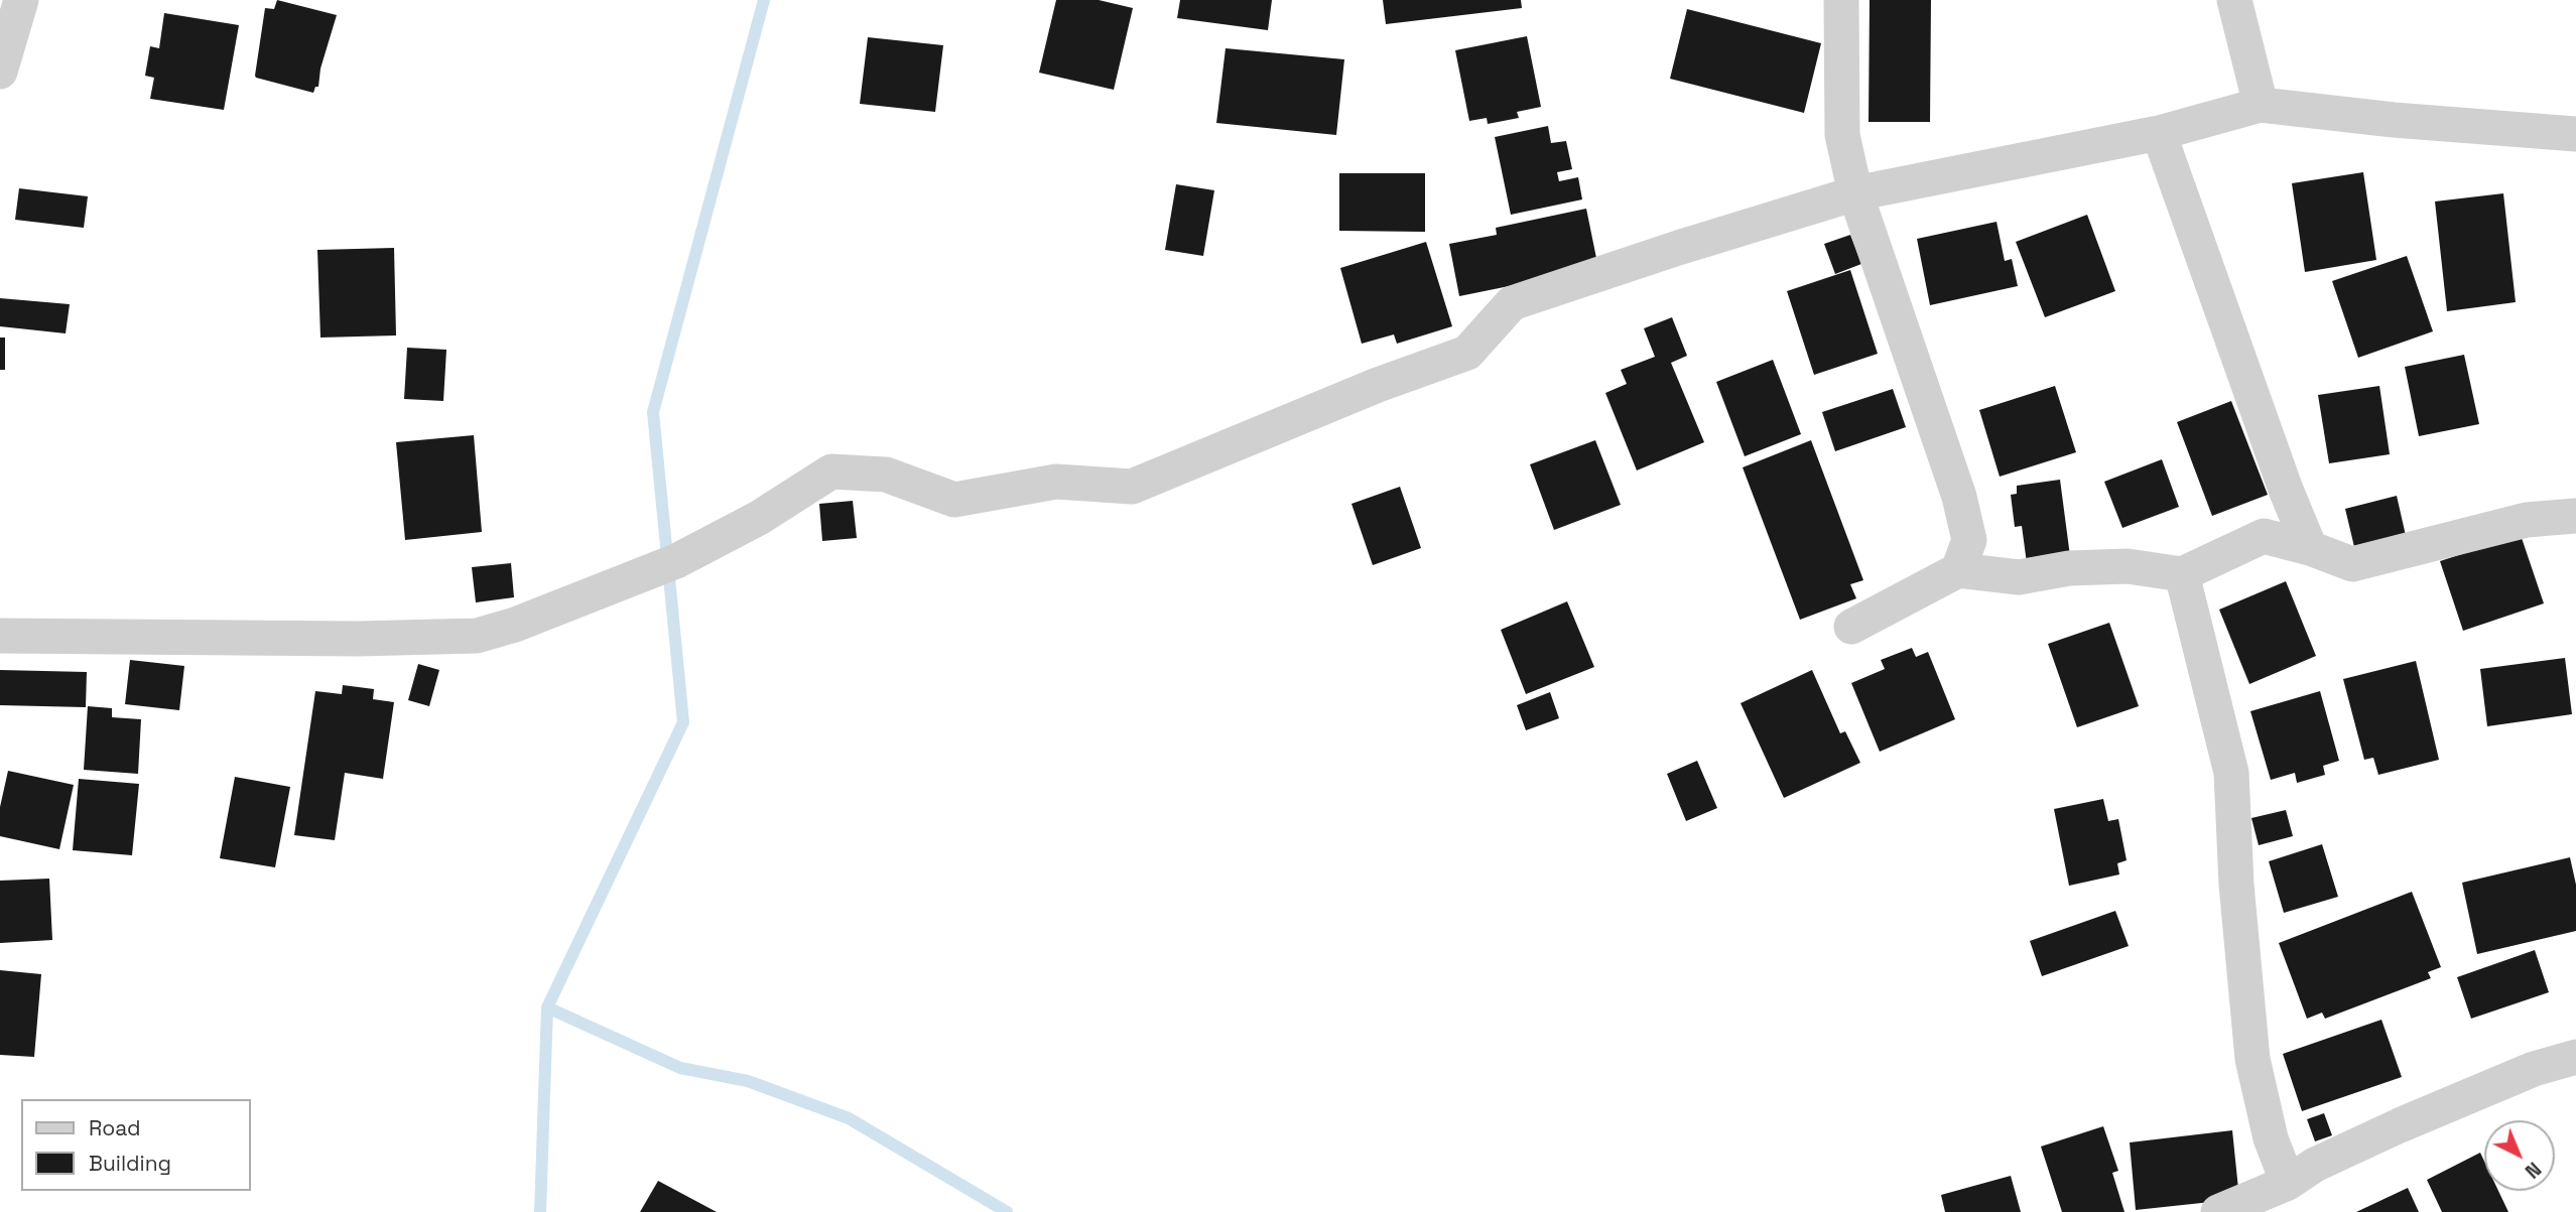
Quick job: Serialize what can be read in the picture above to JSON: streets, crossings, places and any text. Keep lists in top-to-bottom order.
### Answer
{
  "legend": ["Road", "Building"],
  "north": "bottom right"
}
